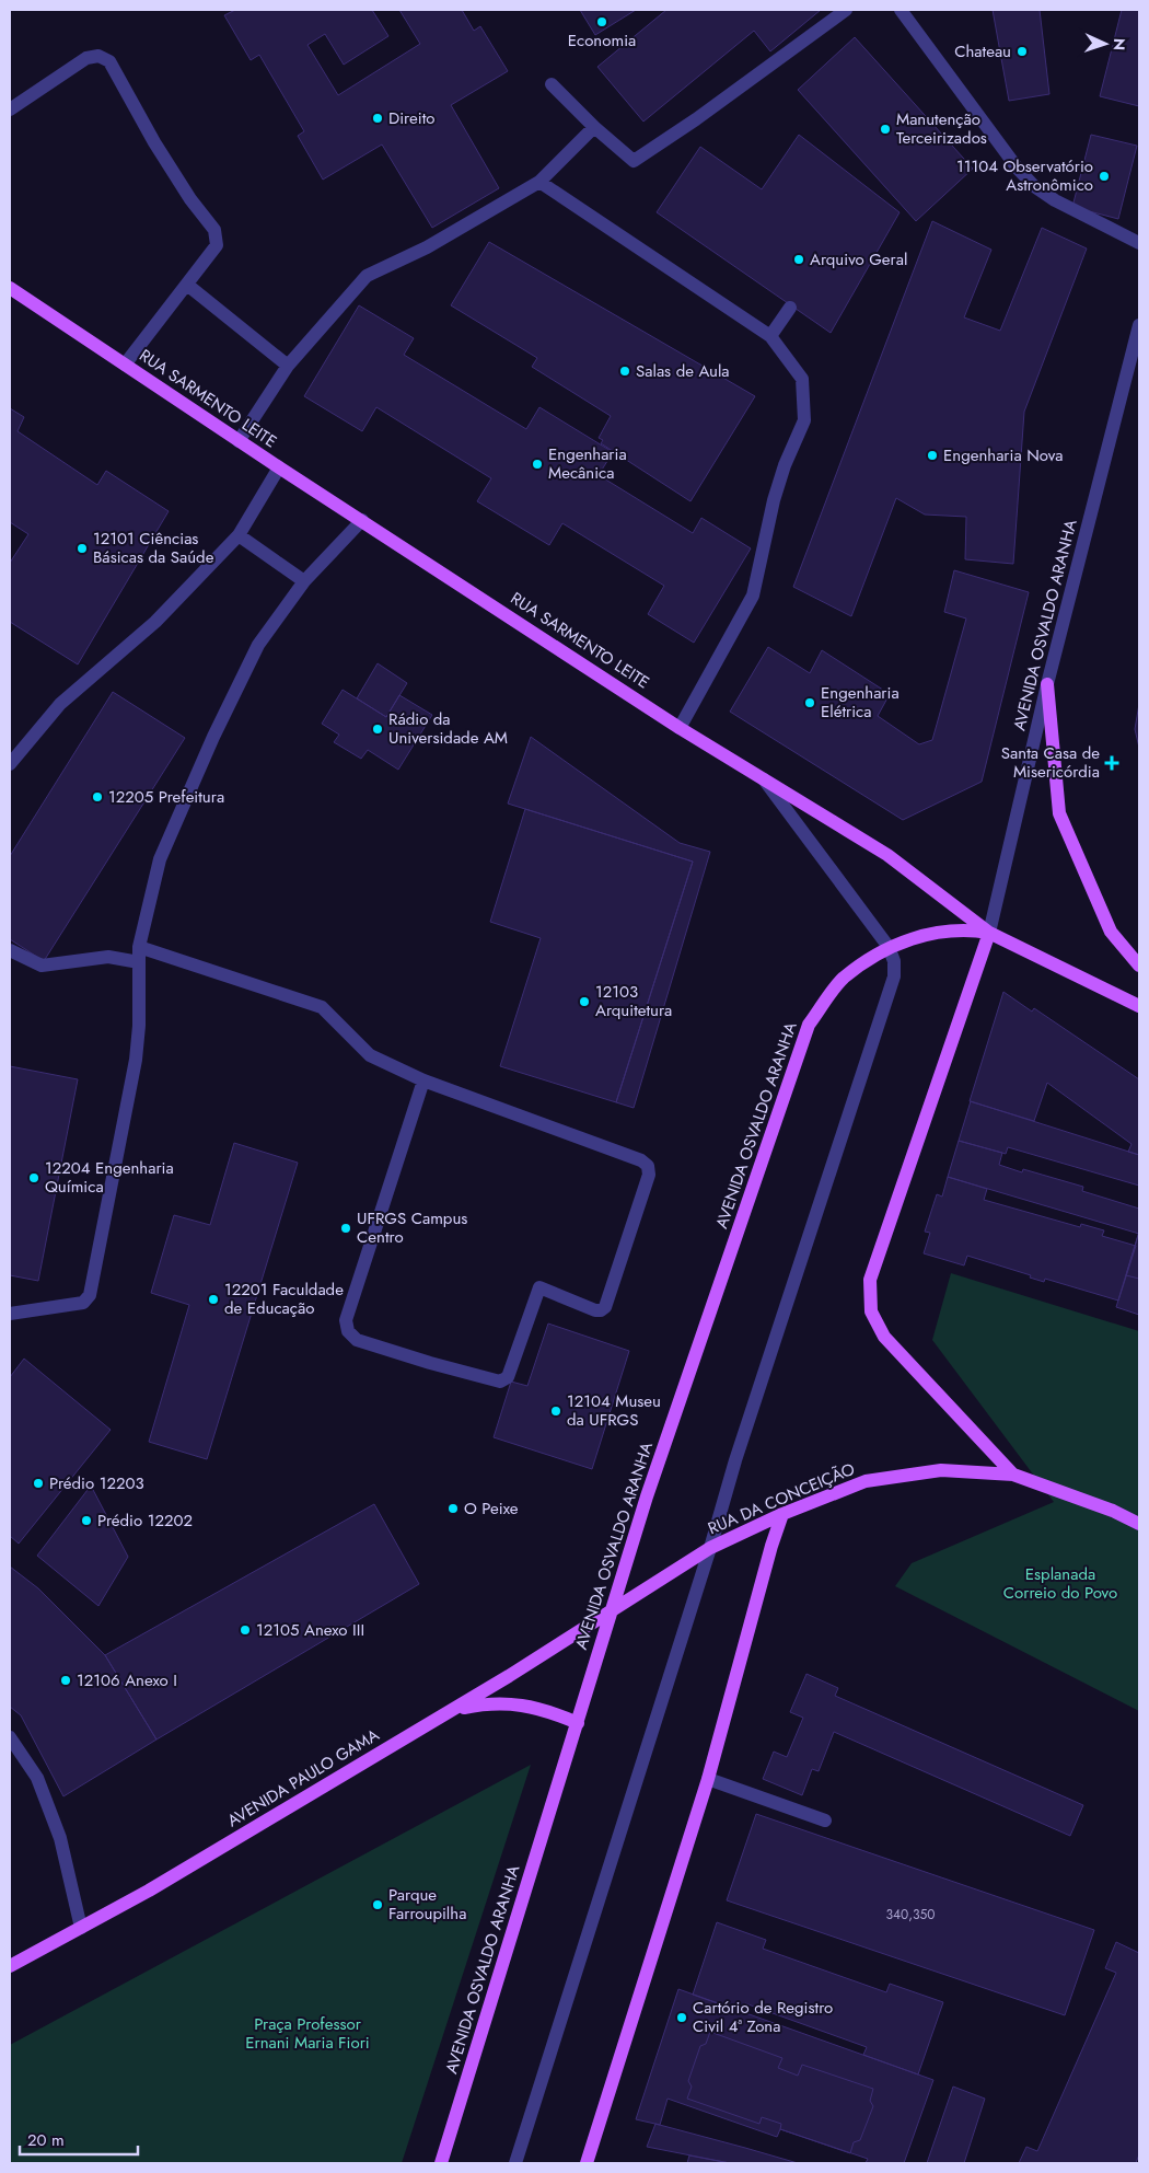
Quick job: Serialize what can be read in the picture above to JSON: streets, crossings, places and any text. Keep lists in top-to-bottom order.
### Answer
{
  "streets": {
    "main road": [
      "RUA SARMENTO LEITE",
      "AVENIDA OSVALDO ARANHA",
      "RUA DA CONCEIÇÃO",
      "AVENIDA PAULO GAMA"
    ]
  },
  "crossings": [
    ["RUA SARMENTO LEITE", "AVENIDA OSVALDO ARANHA"],
    ["AVENIDA OSVALDO ARANHA", "RUA DA CONCEIÇÃO"],
    ["AVENIDA OSVALDO ARANHA", "AVENIDA PAULO GAMA"],
    ["RUA DA CONCEIÇÃO", "AVENIDA PAULO GAMA"]
  ],
  "parks": ["Esplanada Correio do Povo", "Praça Professor Ernani Maria Fiori"],
  "places": {
    "other": [
      "Economia",
      "Chateau",
      "Direito",
      "Manutenção Terceirizados",
      "11104 Observatório Astronômico",
      "Arquivo Geral",
      "Salas de Aula",
      "Engenharia Nova",
      "Engenharia Mecânica",
      "12101 Ciências Básicas da Saúde",
      "Engenharia Elétrica",
      "Rádio da Universidade AM",
      "12205 Prefeitura",
      "12103 Arquitetura",
      "12204 Engenharia Química",
      "UFRGS Campus Centro",
      "12201 Faculdade de Educação",
      "12104 Museu da UFRGS",
      "Prédio 12203",
      "O Peixe",
      "Prédio 12202",
      "12105 Anexo III",
      "12106 Anexo I",
      "Parque Farroupilha",
      "Cartório de Registro Civil 4ª Zona"
    ],
    "health": ["Santa Casa de Misericórdia"]
  },
  "house_numbers": ["340,350"],
  "scale_bar": "20 m",
  "north": "right"
}
